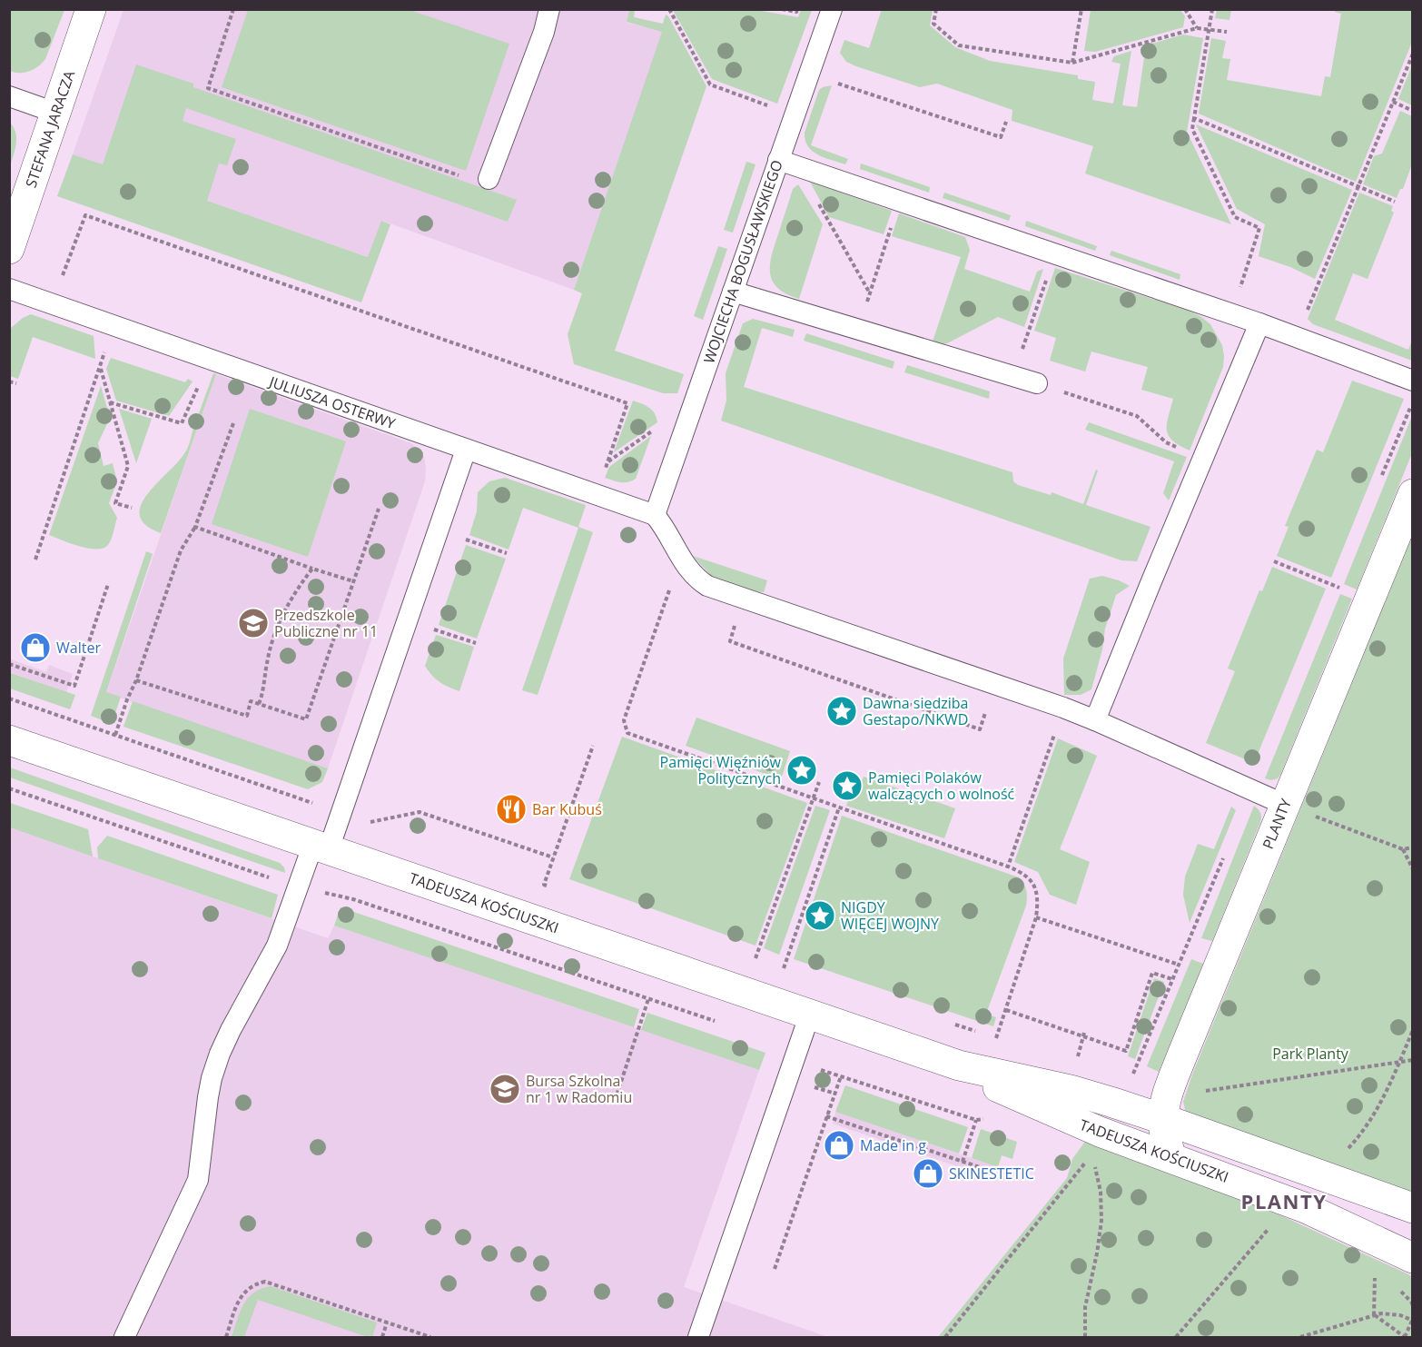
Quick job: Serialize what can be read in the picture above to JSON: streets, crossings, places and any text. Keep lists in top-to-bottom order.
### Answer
{
  "streets": {
    "street": ["STEFANA JARACZA", "PLANTY", "TADEUSZA KOŚCIUSZKI"],
    "lane": ["WOJCIECHA BOGUSŁAWSKIEGO", "JULIUSZA OSTERWY"]
  },
  "crossings": [
    ["WOJCIECHA BOGUSŁAWSKIEGO", "JULIUSZA OSTERWY"],
    ["PLANTY", "TADEUSZA KOŚCIUSZKI"]
  ],
  "districts": ["PLANTY"],
  "parks": ["Park Planty"],
  "places": {
    "school or university": ["Przedszkole Publiczne nr 11", "Bursa Szkolna nr 1 w Radomiu"],
    "shop": ["Walter", "Made in g", "SKINESTETIC"],
    "place": [
      "Dawna siedziba Gestapo/NKWD",
      "Pamięci Więźniów Politycznych",
      "Pamięci Polaków walczących o wolność",
      "NIGDY WIĘCEJ WOJNY"
    ],
    "restaurant": ["Bar Kubuś"]
  }
}
